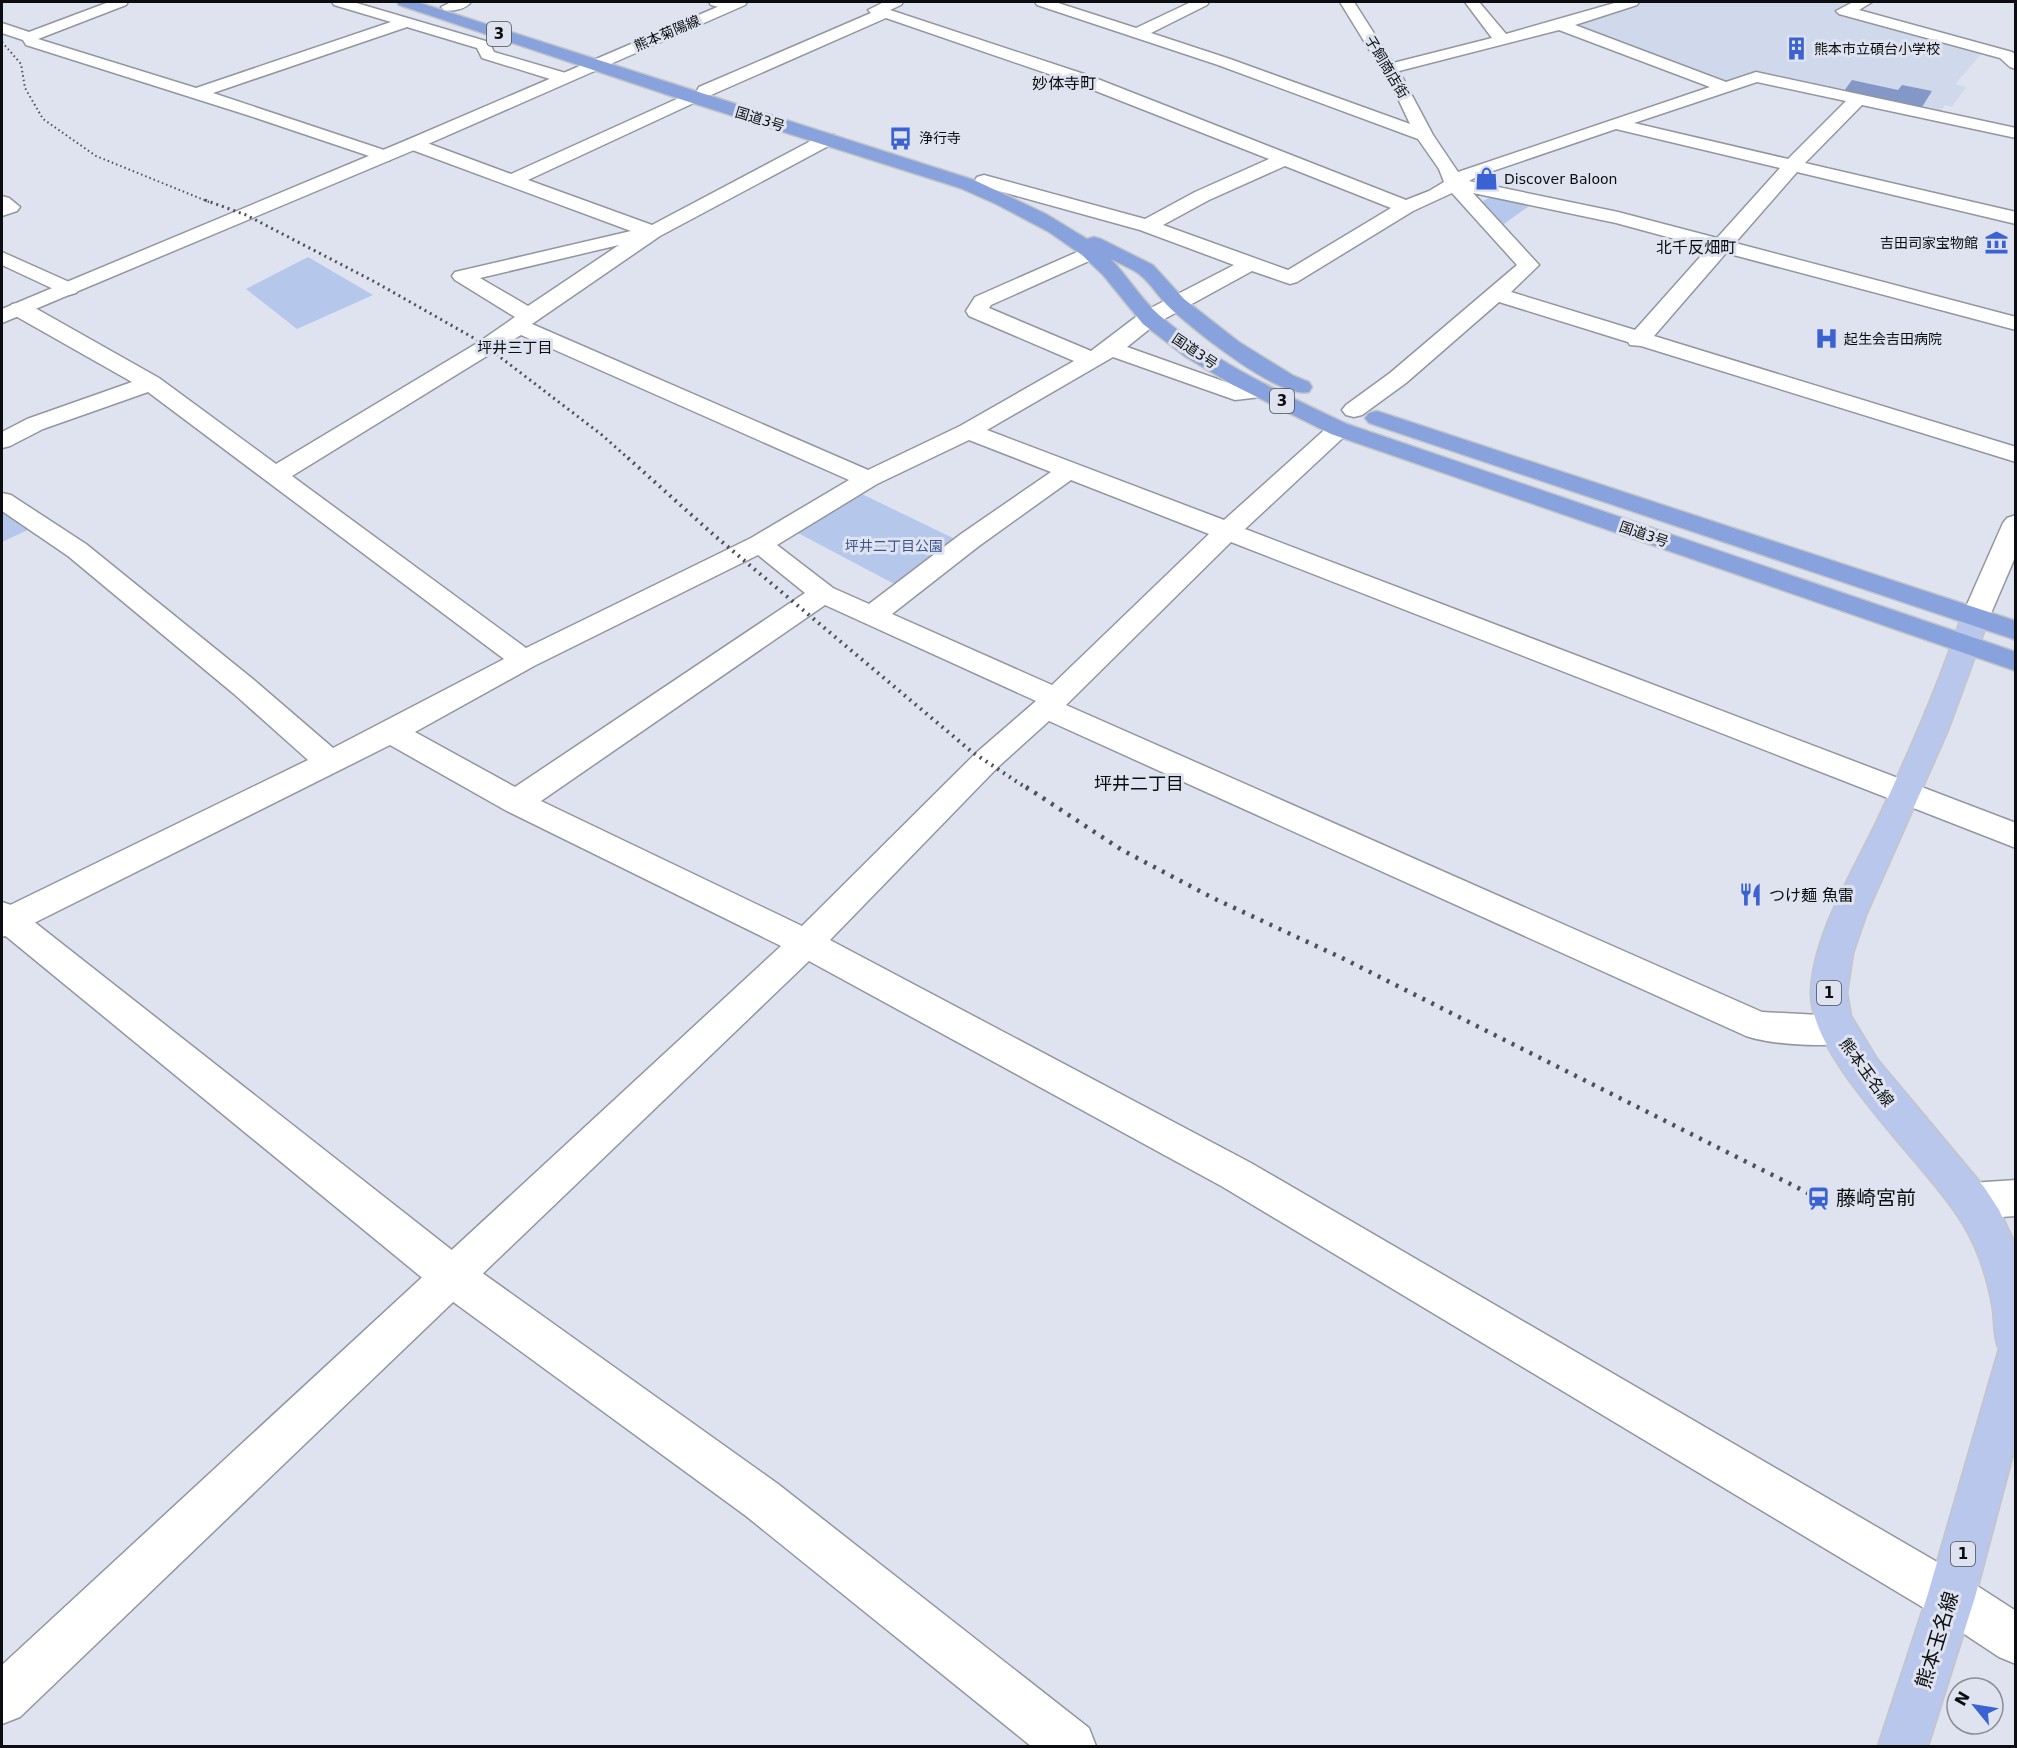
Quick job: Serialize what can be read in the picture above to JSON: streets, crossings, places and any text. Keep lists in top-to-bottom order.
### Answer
{
  "streets": {
    "highway": ["3", "国道3号"],
    "main road": ["1", "熊本玉名線"],
    "street": ["熊本菊陽線", "子飼商店街"]
  },
  "crossings": [
    ["熊本菊陽線", "国道3号"],
    ["国道3号", "熊本玉名線"]
  ],
  "districts": [
    "妙体寺町",
    "北千反畑町",
    "坪井三丁目",
    "坪井二丁目"
  ],
  "parks": ["坪井二丁目公園"],
  "places": {
    "building": ["熊本市立碩台小学校"],
    "bus stop": ["浄行寺"],
    "shop": ["Discover Baloon"],
    "museum": ["吉田司家宝物館"],
    "hospital": ["起生会吉田病院"],
    "restaurant": ["つけ麺 魚雷"],
    "station": ["藤崎宮前"]
  },
  "north": "top left"
}
